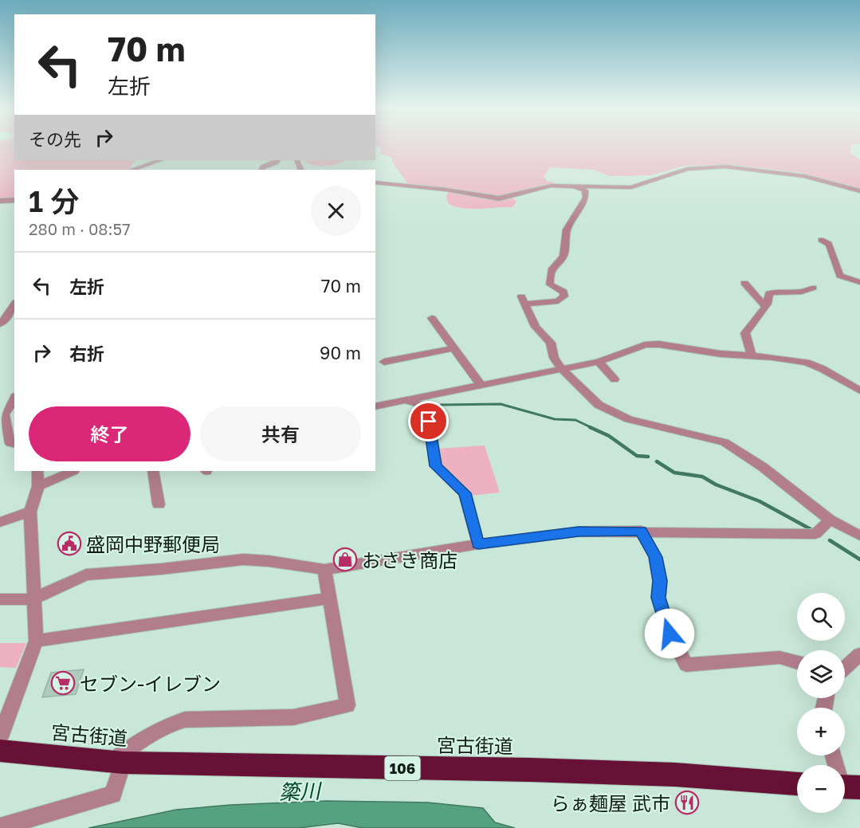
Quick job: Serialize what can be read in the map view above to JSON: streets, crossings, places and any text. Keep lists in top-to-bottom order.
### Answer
{
  "streets": {
    "highway": ["宮古街道", "106"]
  },
  "water": ["簗川"],
  "places": {
    "public building": ["盛岡中野郵便局"],
    "shop": ["おさき商店"],
    "supermarket": ["セブン-イレブン"],
    "restaurant": ["らぁ麺屋 武市"]
  },
  "page": {
    "turn": ["70 m", "左折"],
    "then": "その先",
    "heading": ["1 分", "280 m · 08:57"],
    "list": [
      {
        "name": "左折",
        "value": "70 m"
      },
      {
        "name": "右折",
        "value": "90 m"
      }
    ],
    "buttons": ["終了", "共有"],
    "map_buttons": ["+", "−"]
  }
}
